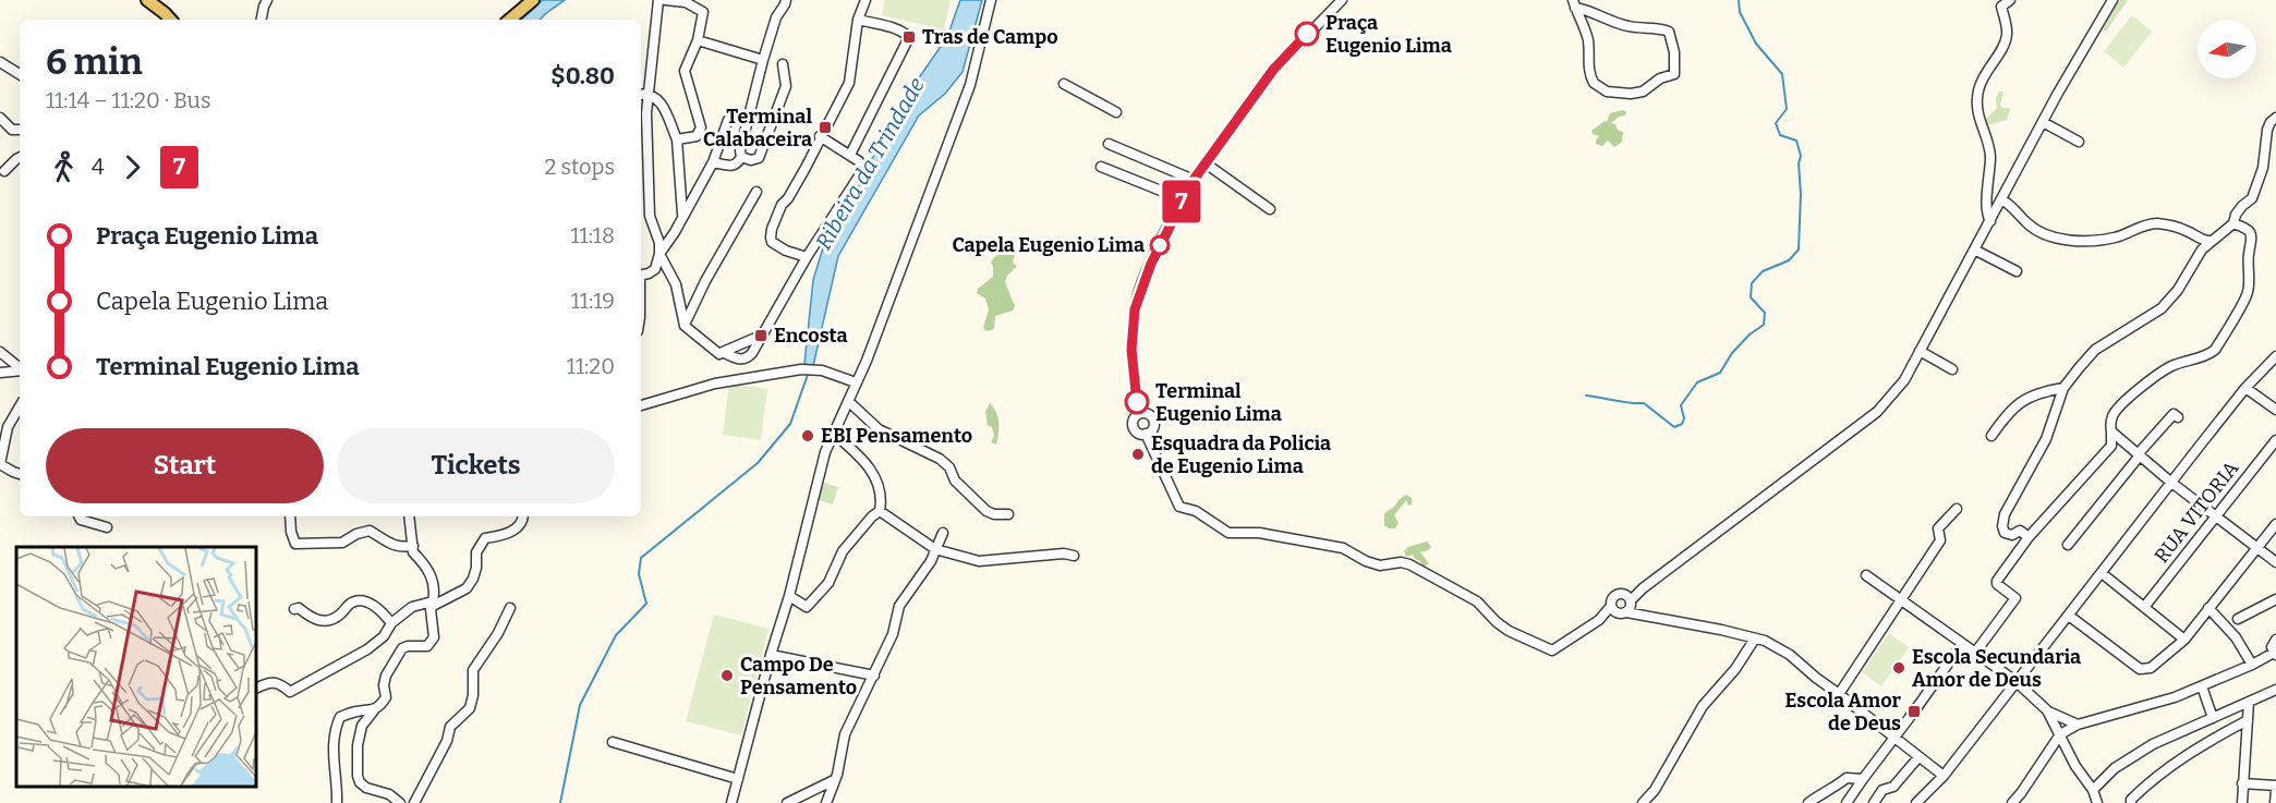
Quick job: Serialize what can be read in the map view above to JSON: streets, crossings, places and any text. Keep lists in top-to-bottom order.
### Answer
{
  "streets": {
    "street": ["RUA VITORIA"]
  },
  "water": ["Ribeira da Trindade"],
  "places": {
    "other": [
      "Praça Eugenio Lima",
      "Capela Eugenio Lima",
      "Terminal Eugenio Lima",
      "EBI Pensamento",
      "Esquadra da Policia de Eugenio Lima",
      "Escola Secundaria Amor de Deus",
      "Campo De Pensamento"
    ],
    "transit": [
      "Tras de Campo",
      "Terminal Calabaceira",
      "Encosta",
      "Escola Amor de Deus"
    ]
  },
  "lines": ["bus line 7"],
  "north": "left",
  "page": {
    "on_map": "7",
    "heading": ["6 min", "11:14 – 11:20 · Bus", "$0.80"],
    "legs": ["4", "7", "2 stops"],
    "list": [
      {
        "name": "Praça Eugenio Lima",
        "value": "11:18"
      },
      {
        "name": "Capela Eugenio Lima",
        "value": "11:19"
      },
      {
        "name": "Terminal Eugenio Lima",
        "value": "11:20"
      }
    ],
    "buttons": ["Start", "Tickets"]
  }
}
